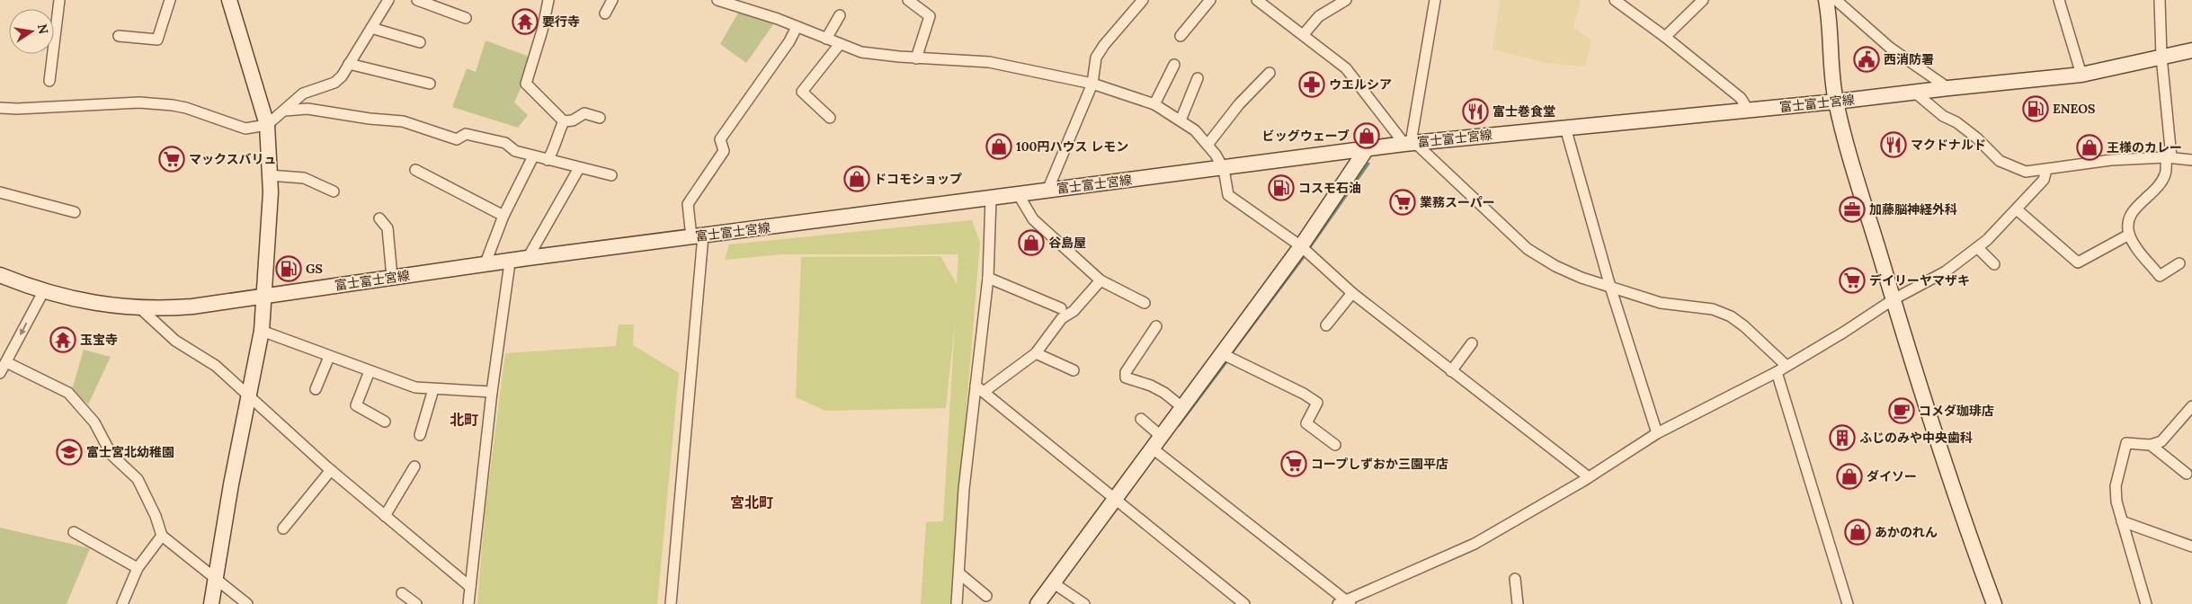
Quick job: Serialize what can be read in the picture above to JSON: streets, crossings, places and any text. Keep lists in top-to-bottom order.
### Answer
{
  "streets": {
    "main road": ["富士富士宮線"]
  },
  "districts": ["北町", "宮北町"],
  "places": {
    "temple": ["要行寺", "玉宝寺"],
    "public building": ["西消防署"],
    "pharmacy": ["ウエルシア"],
    "fuel station": ["ENEOS", "コスモ石油", "GS"],
    "restaurant": ["富士巻食堂", "マクドナルド"],
    "shop": [
      "ビッグウェーブ",
      "100円ハウス レモン",
      "王様のカレー",
      "ドコモショップ",
      "谷島屋",
      "ダイソー",
      "あかのれん"
    ],
    "supermarket": [
      "マックスバリュ",
      "業務スーパー",
      "デイリーヤマザキ",
      "コープしずおか三園平店"
    ],
    "office": ["加藤脳神経外科"],
    "cafe": ["コメダ珈琲店"],
    "building": ["ふじのみや中央歯科"],
    "school or university": ["富士宮北幼稚園"]
  },
  "north": "right"
}
